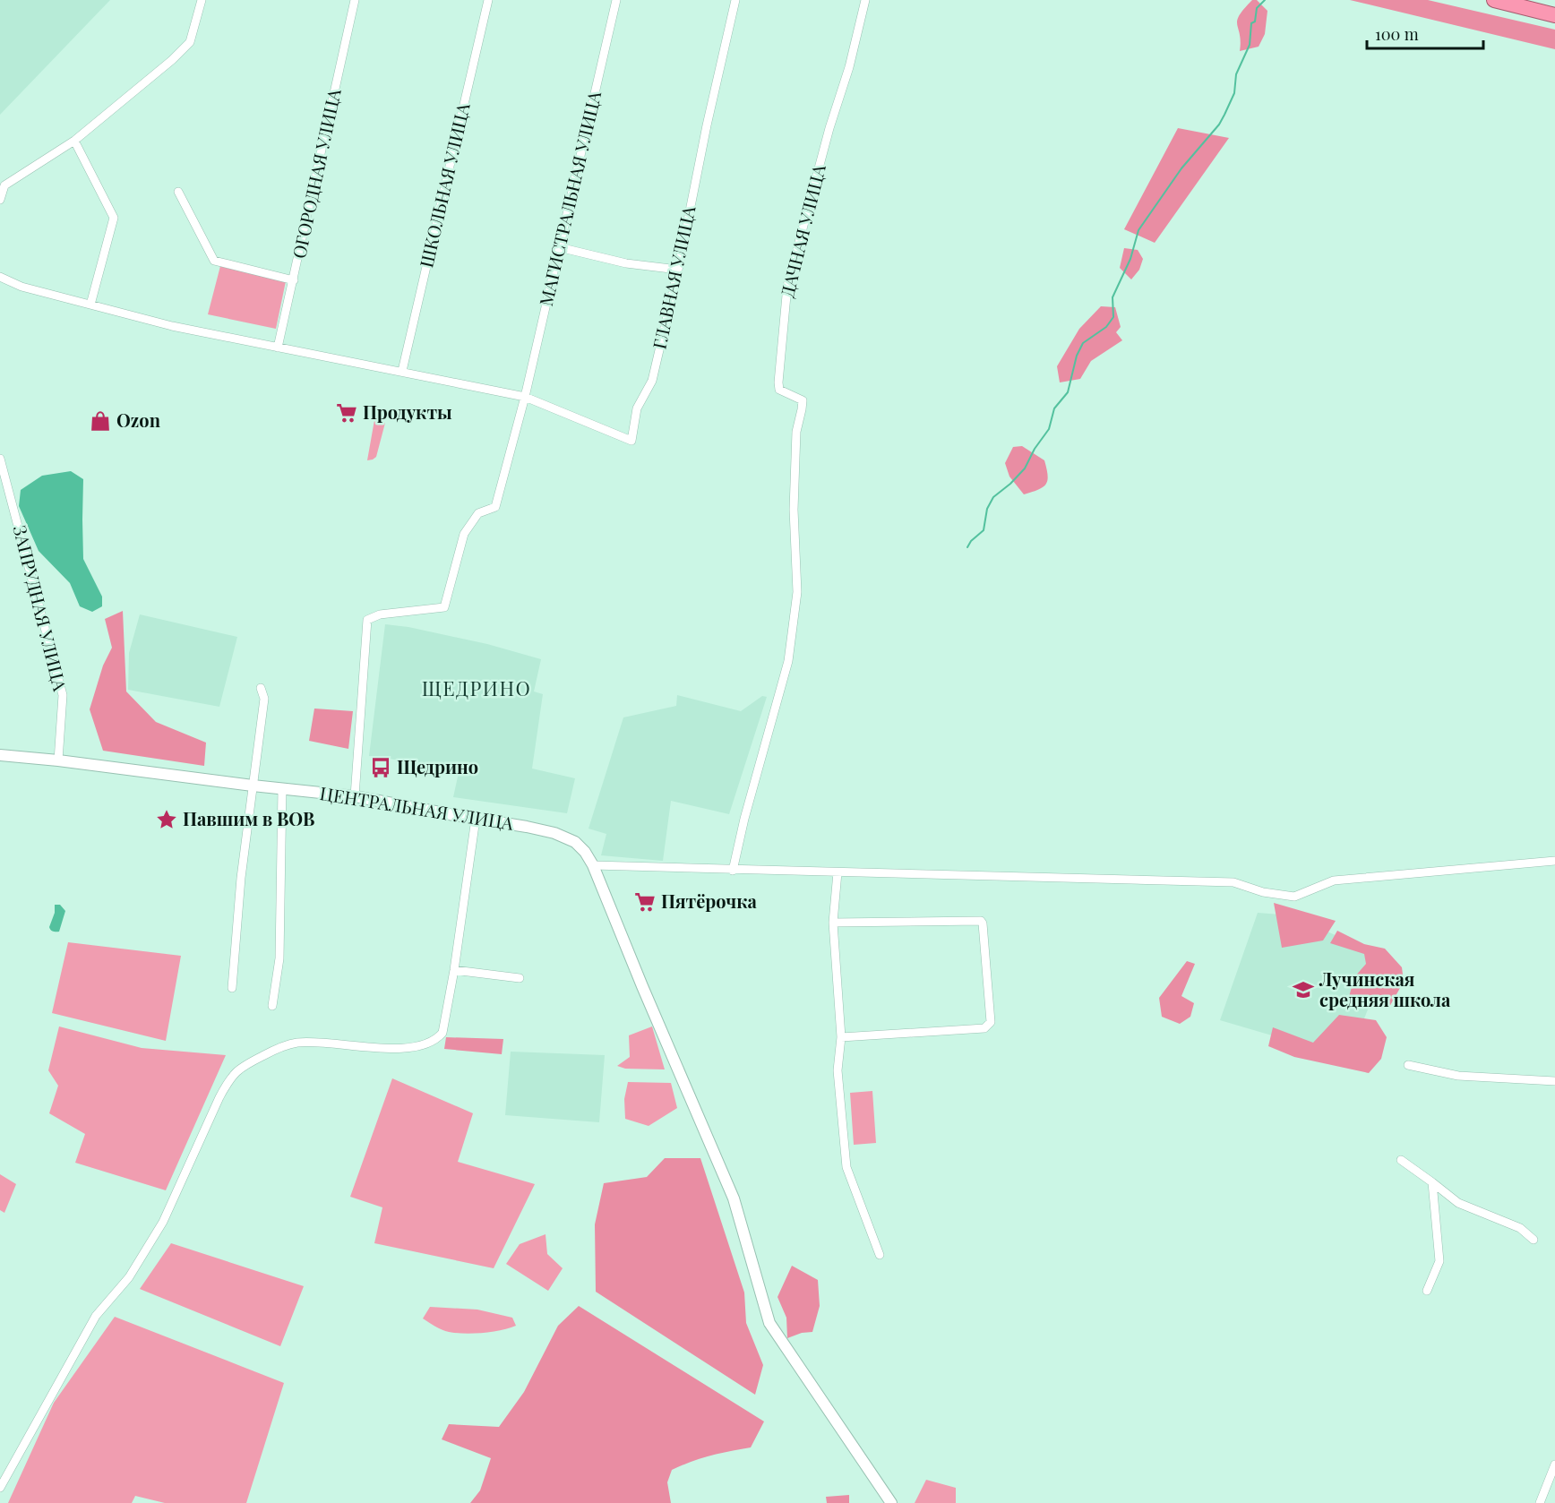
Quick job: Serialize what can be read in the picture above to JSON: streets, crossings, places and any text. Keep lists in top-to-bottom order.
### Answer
{
  "streets": {
    "street": [
      "ОГОРОДНАЯ УЛИЦА",
      "ШКОЛЬНАЯ УЛИЦА",
      "МАГИСТРАЛЬНАЯ УЛИЦА",
      "ДАЧНАЯ УЛИЦА",
      "ГЛАВНАЯ УЛИЦА",
      "ЗАПРУДНАЯ УЛИЦА",
      "ЦЕНТРАЛЬНАЯ УЛИЦА"
    ]
  },
  "crossings": [
    ["МАГИСТРАЛЬНАЯ УЛИЦА", "ГЛАВНАЯ УЛИЦА"],
    ["МАГИСТРАЛЬНАЯ УЛИЦА", "ЦЕНТРАЛЬНАЯ УЛИЦА"],
    ["ЗАПРУДНАЯ УЛИЦА", "ЦЕНТРАЛЬНАЯ УЛИЦА"]
  ],
  "districts": ["ЩЕДРИНО"],
  "places": {
    "supermarket": ["Продукты", "Пятёрочка"],
    "shop": ["Ozon"],
    "bus stop": ["Щедрино"],
    "place": ["Павшим в ВОВ"],
    "school or university": ["Лучинская средняя школа"]
  },
  "scale_bar": "100 m"
}
